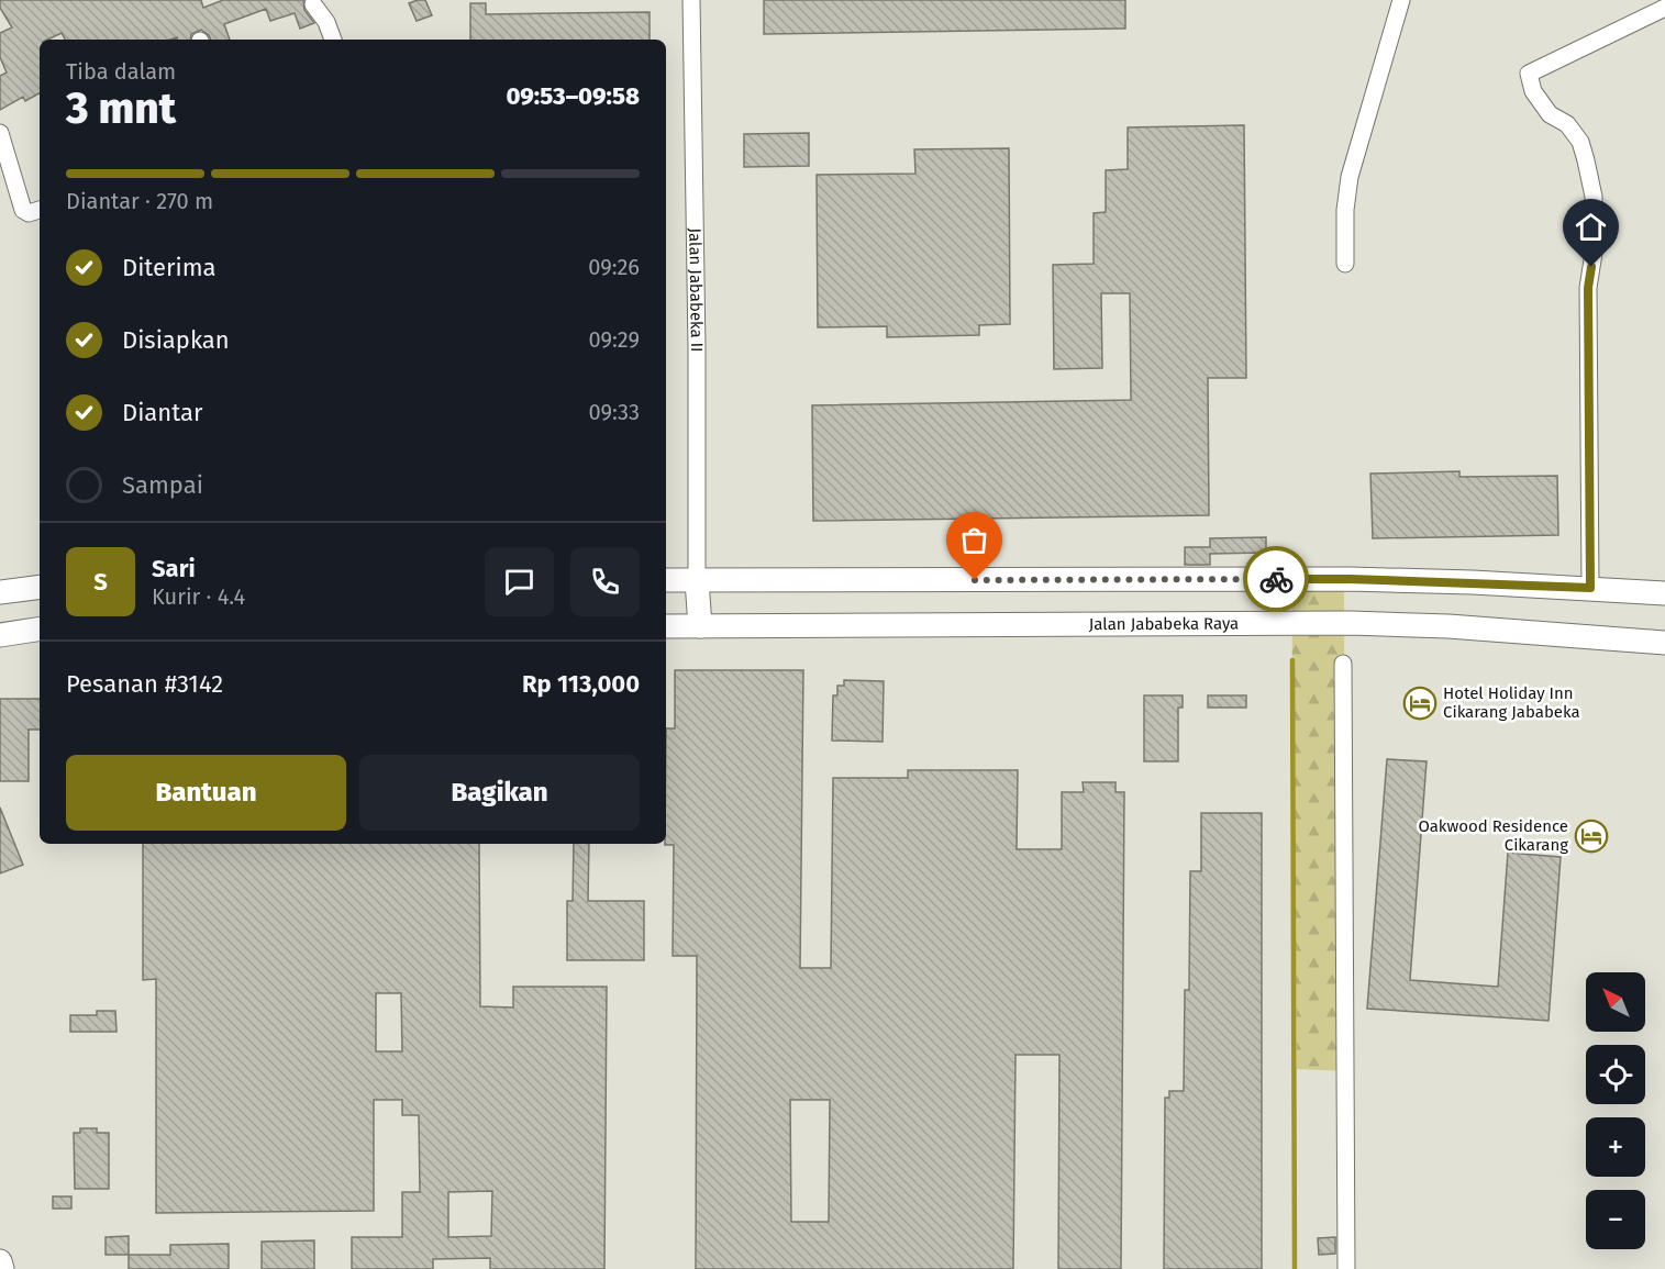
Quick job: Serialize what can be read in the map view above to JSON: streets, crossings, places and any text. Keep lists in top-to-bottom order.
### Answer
{
  "streets": {
    "main road": ["Jalan Jababeka Raya"],
    "street": ["Jalan Jababeka II"]
  },
  "places": {
    "hotel": ["Hotel Holiday Inn Cikarang Jababeka", "Oakwood Residence Cikarang"]
  },
  "north": "top left",
  "page": {
    "heading": ["3 mnt", "Tiba dalam", "09:53–09:58"],
    "panel": [
      "Sari",
      "Kurir · 4.4",
      "Pesanan #3142",
      "Rp 113,000"
    ],
    "bar": "Diantar · 270 m",
    "list": [
      ["Diterima", "09:26"],
      ["Disiapkan", "09:29"],
      ["Diantar", "09:33"],
      "Sampai"
    ],
    "round": "S",
    "buttons": ["Bantuan", "Bagikan"],
    "map_buttons": ["+", "−"]
  }
}
